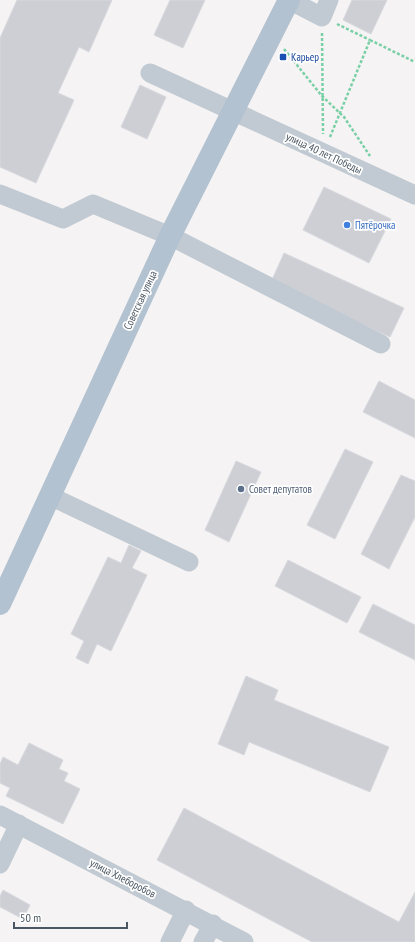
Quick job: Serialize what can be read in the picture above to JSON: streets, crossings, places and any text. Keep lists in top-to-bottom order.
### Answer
{
  "streets": {
    "main road": ["Советская улица"],
    "street": ["улица 40 лет Победы", "улица Хлеборобов"]
  },
  "crossings": [
    ["улица 40 лет Победы", "Советская улица"]
  ],
  "places": {
    "transit": ["Карьер"],
    "other": ["Пятёрочка", "Совет депутатов"]
  },
  "scale_bar": "50 m"
}
